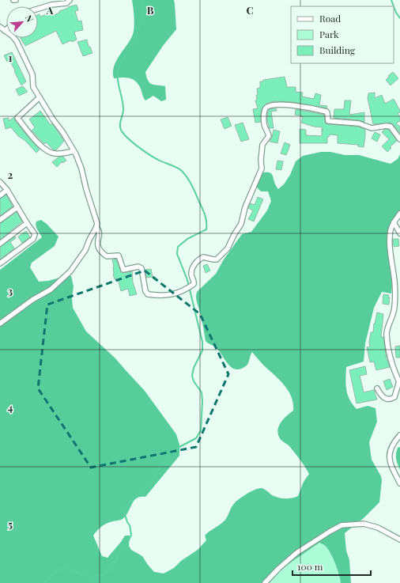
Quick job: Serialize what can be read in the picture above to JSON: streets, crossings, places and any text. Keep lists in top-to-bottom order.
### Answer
{
  "legend": ["Road", "Park", "Building"],
  "scale_bar": "100 m",
  "north": "top right",
  "grid": {
    "columns": ["A", "B", "C"],
    "rows": [
      "1",
      "2",
      "3",
      "4",
      "5"
    ]
  }
}
